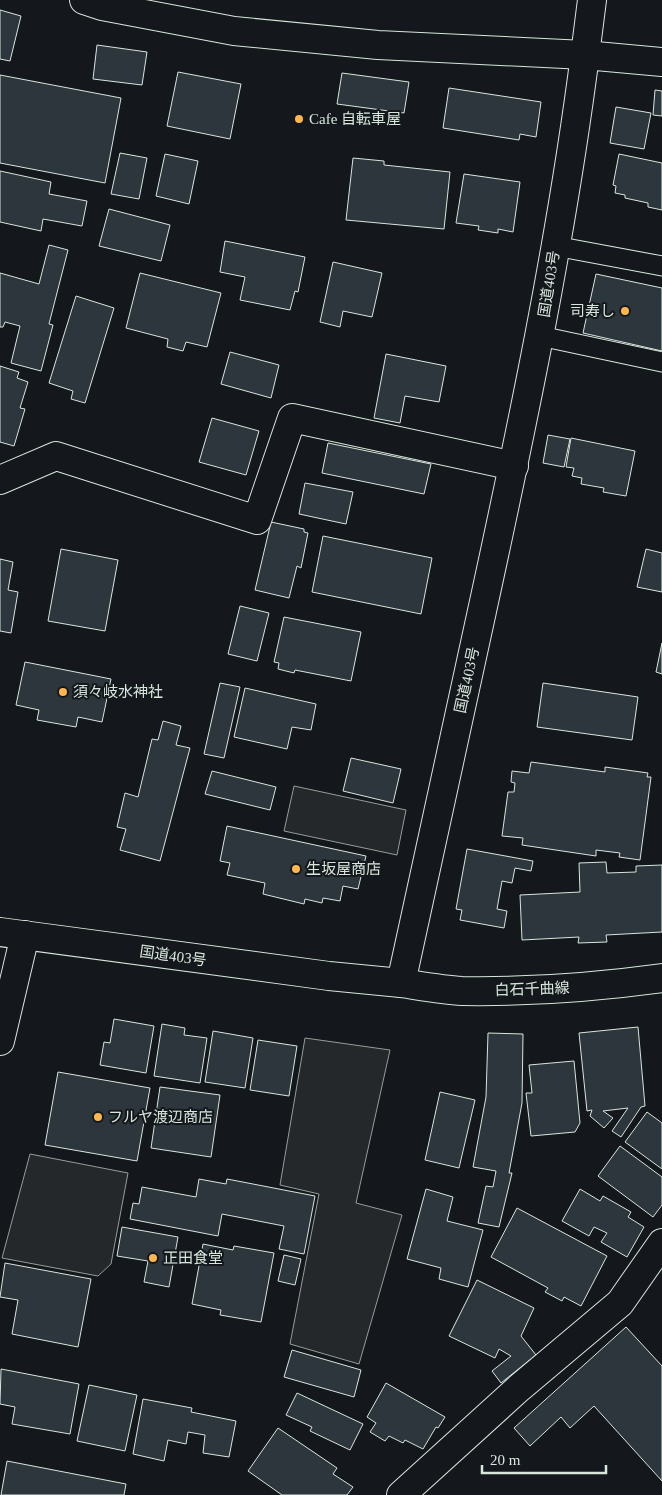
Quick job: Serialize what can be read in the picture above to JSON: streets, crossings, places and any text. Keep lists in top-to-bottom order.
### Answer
{
  "streets": {
    "main road": ["国道403号", "白石千曲線"]
  },
  "crossings": [
    ["国道403号", "白石千曲線"]
  ],
  "places": [
    "Cafe 自転車屋",
    "司寿し",
    "須々岐水神社",
    "生坂屋商店",
    "フルヤ渡辺商店",
    "正田食堂"
  ],
  "scale_bar": "20 m"
}
